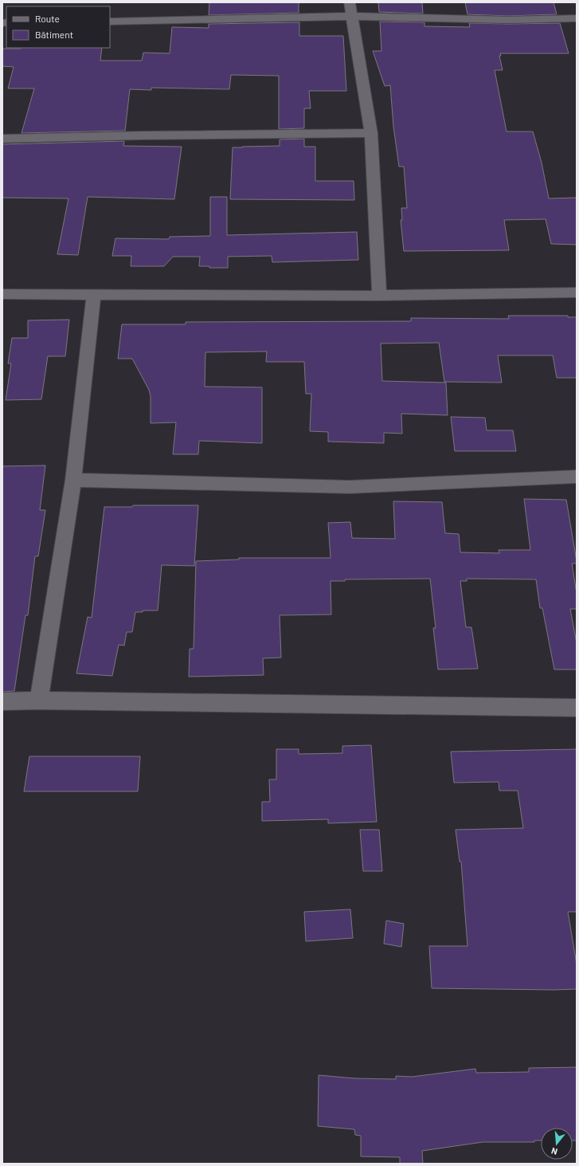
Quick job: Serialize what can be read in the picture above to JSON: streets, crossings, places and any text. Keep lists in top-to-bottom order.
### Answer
{
  "legend": ["Route", "Bâtiment"],
  "north": "bottom"
}
